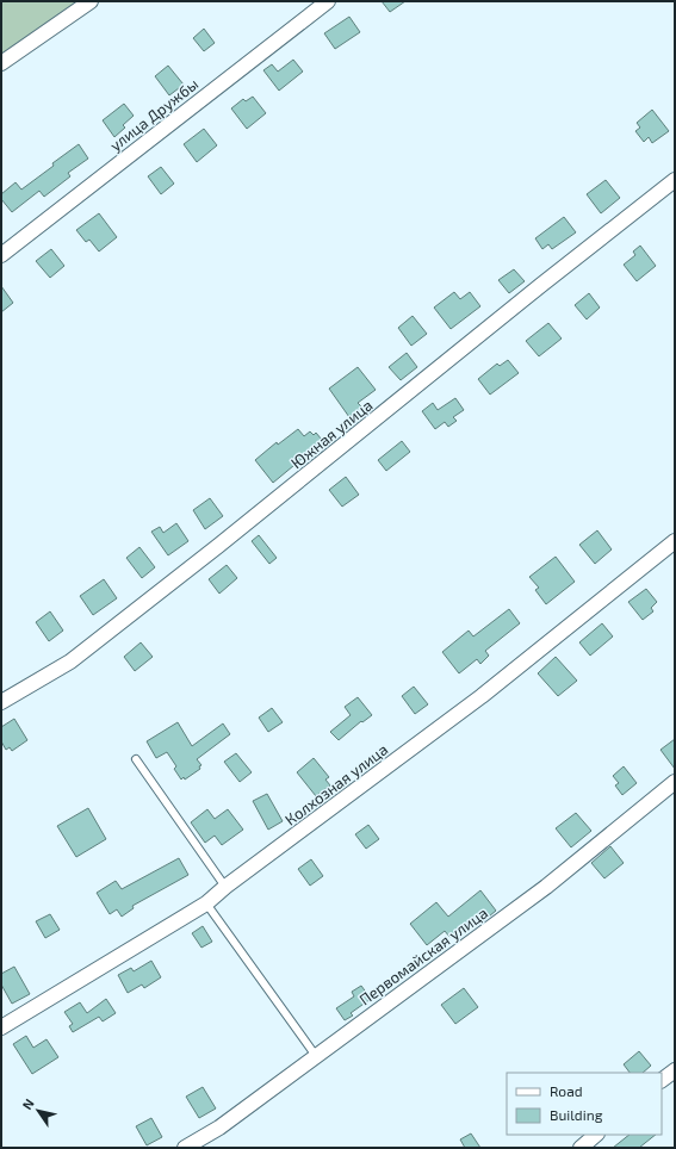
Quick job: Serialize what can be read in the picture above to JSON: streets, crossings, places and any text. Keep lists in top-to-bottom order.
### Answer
{
  "streets": {
    "street": [
      "улица Дружбы",
      "Южная улица",
      "Колхозная улица",
      "Первомайская улица"
    ]
  },
  "legend": ["Road", "Building"],
  "north": "top left"
}
